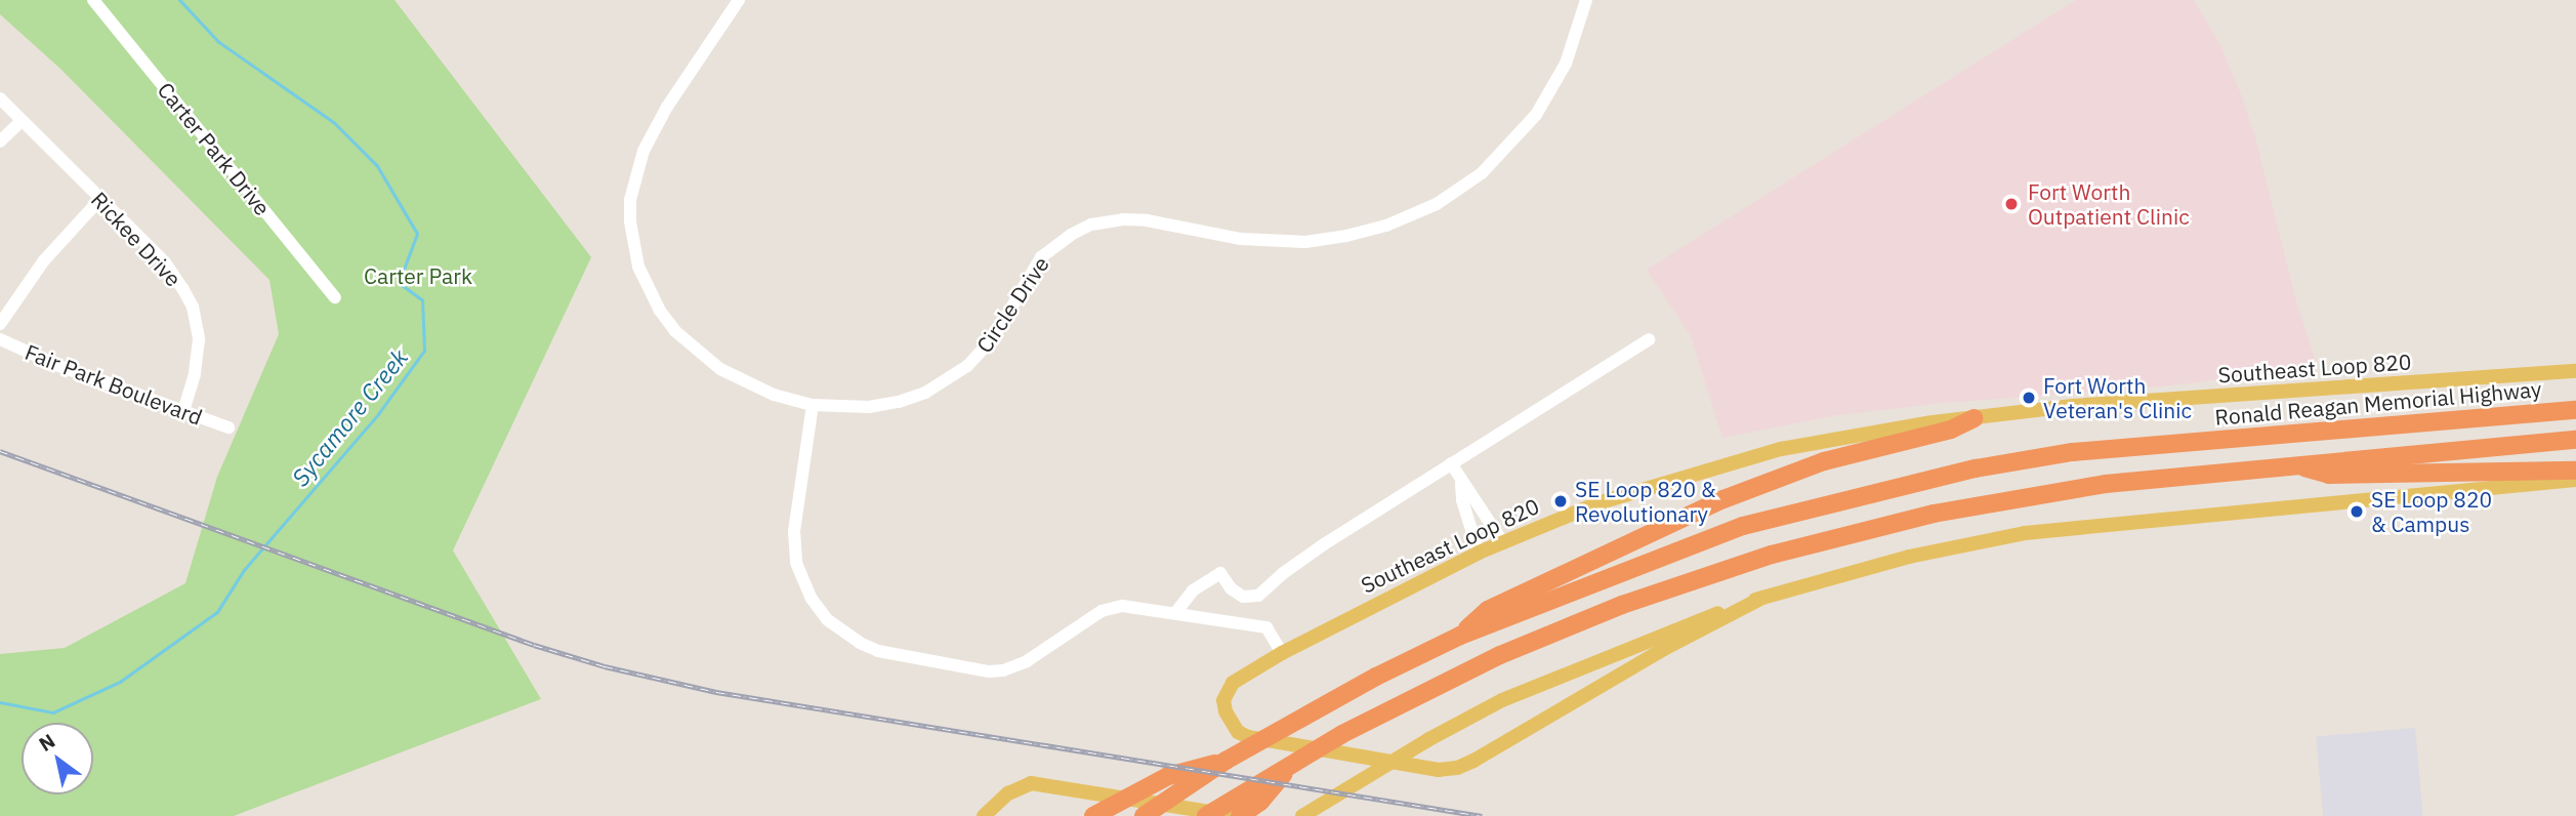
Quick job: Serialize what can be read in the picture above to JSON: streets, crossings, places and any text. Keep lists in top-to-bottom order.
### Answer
{
  "streets": {
    "highway": ["Ronald Reagan Memorial Highway"],
    "main road": ["Southeast Loop 820"],
    "street": [
      "Carter Park Drive",
      "Rickee Drive",
      "Circle Drive",
      "Fair Park Boulevard"
    ]
  },
  "crossings": [
    ["Rickee Drive", "Fair Park Boulevard"]
  ],
  "water": ["Sycamore Creek"],
  "parks": ["Carter Park"],
  "places": [
    "Fort Worth Outpatient Clinic",
    "Fort Worth Veteran's Clinic",
    "SE Loop 820 & Revolutionary",
    "SE Loop 820 & Campus"
  ],
  "north": "top left"
}
